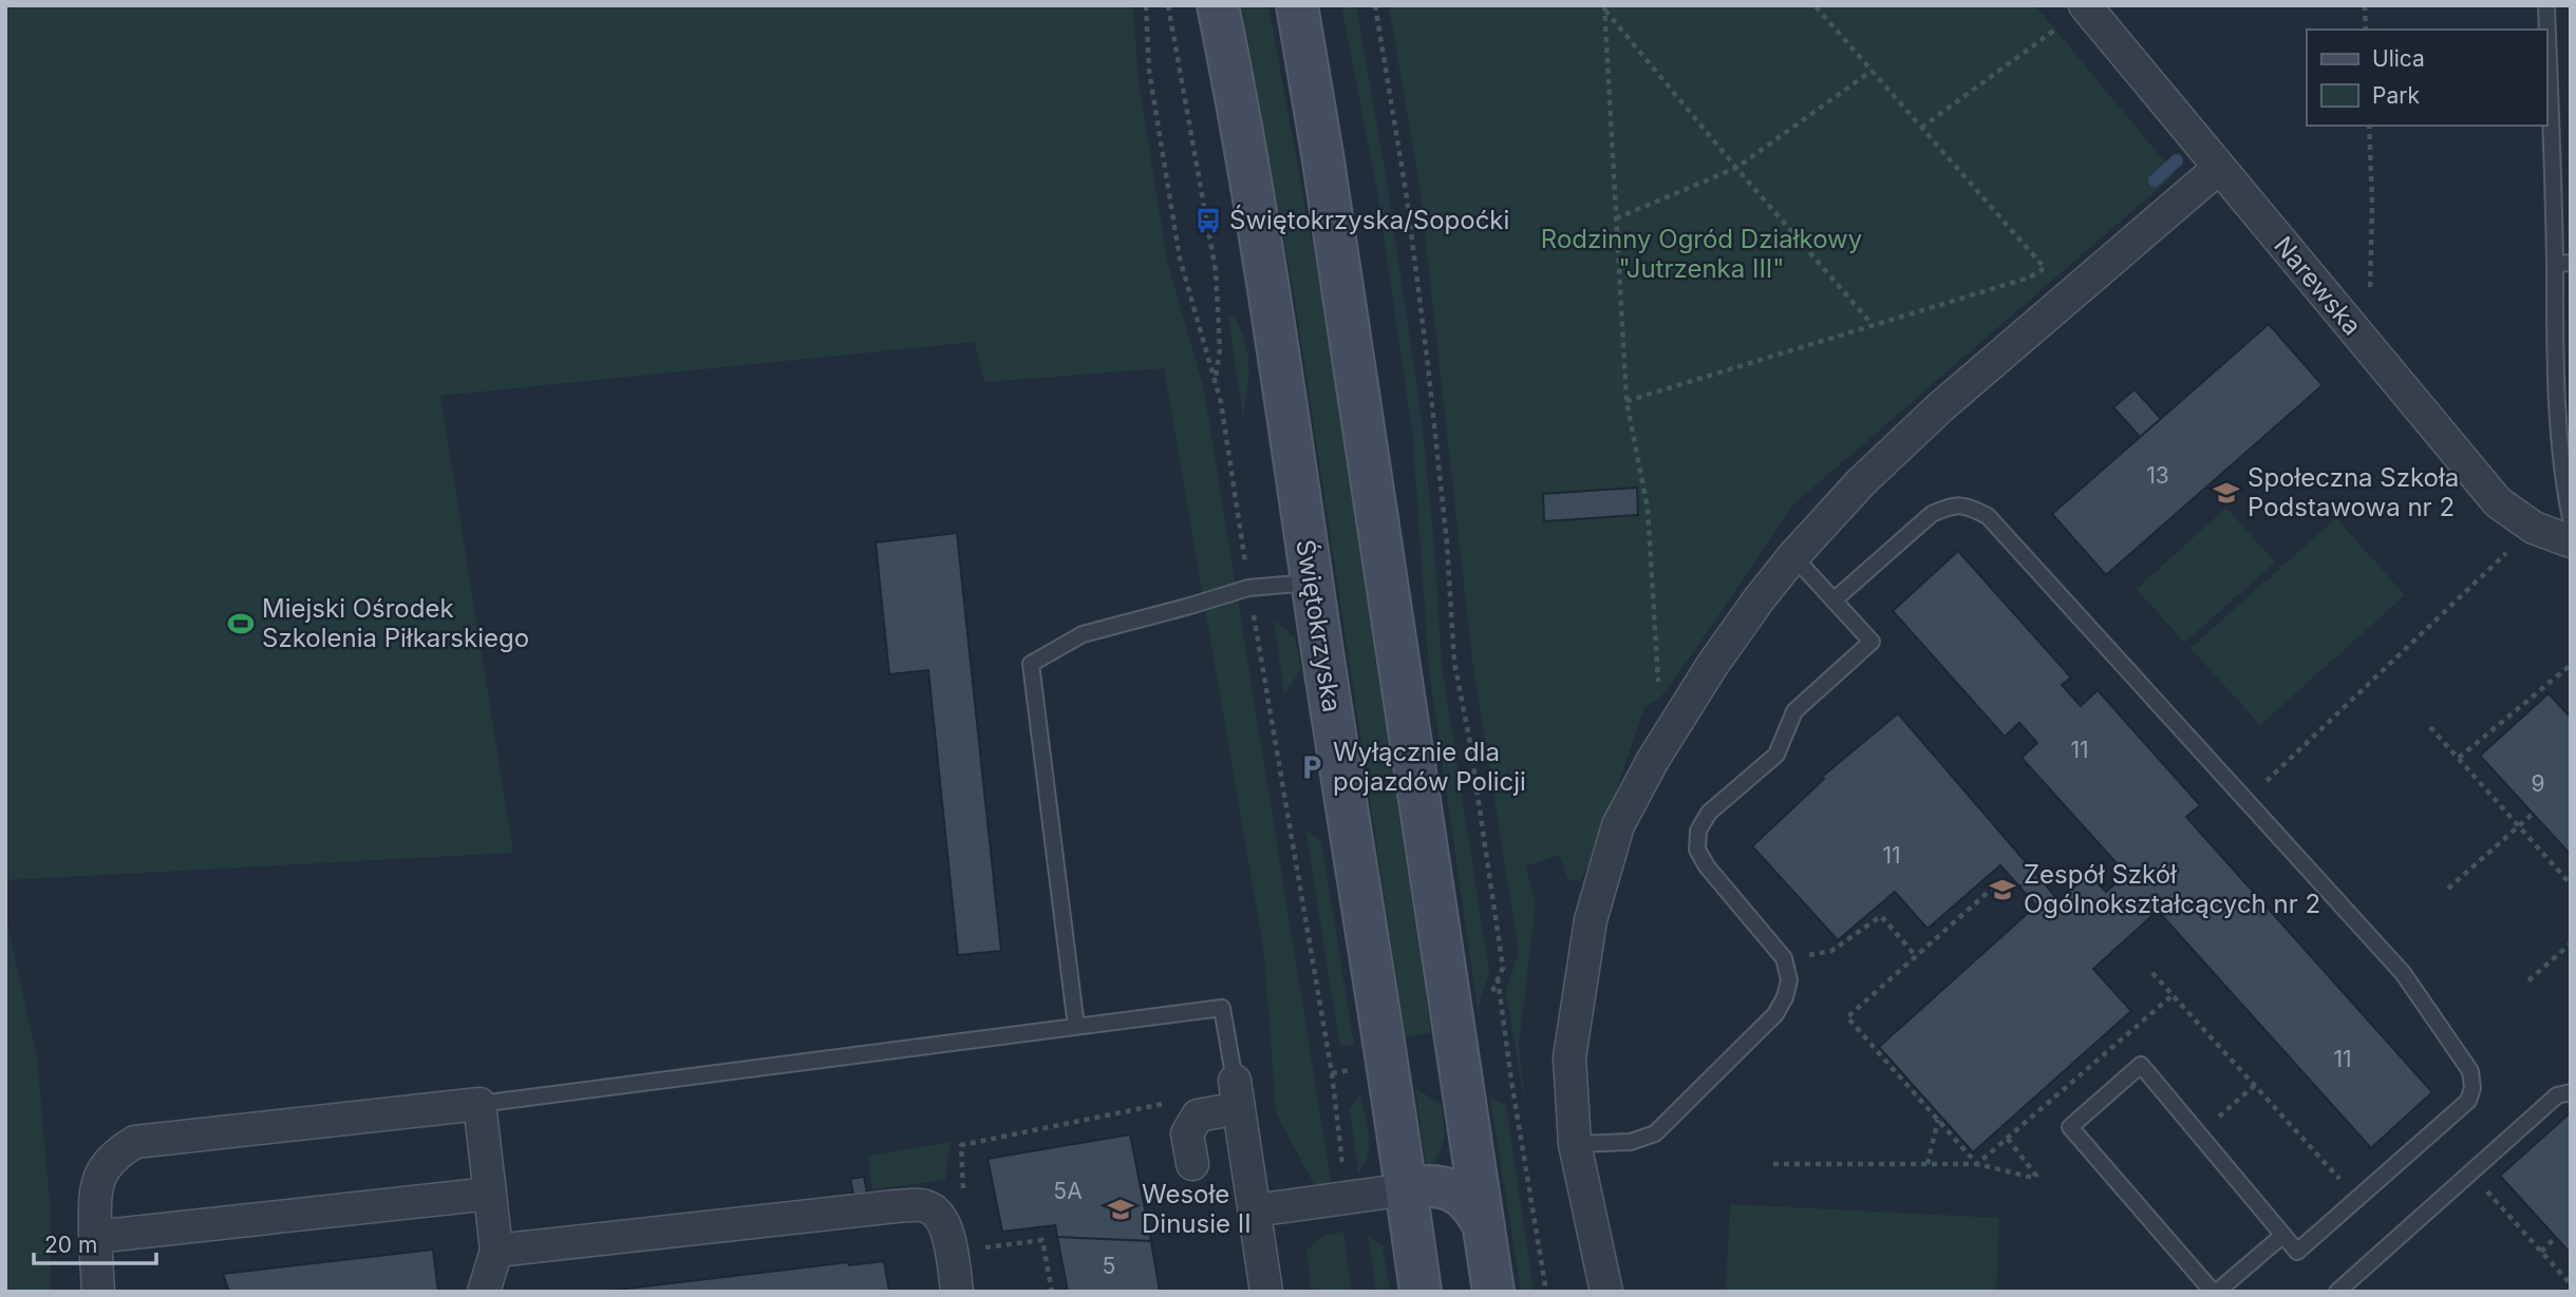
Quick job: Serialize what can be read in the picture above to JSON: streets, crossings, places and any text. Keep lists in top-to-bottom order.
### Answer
{
  "streets": {
    "main road": ["Świętokrzyska"],
    "street": ["Narewska"]
  },
  "parks": ["Rodzinny Ogród Działkowy \"Jutrzenka III\""],
  "places": {
    "bus stop": ["Świętokrzyska/Sopoćki"],
    "school or university": ["Społeczna Szkoła Podstawowa nr 2", "Zespół Szkół Ogólnokształcących nr 2", "Wesołe Dinusie II"],
    "sports": ["Miejski Ośrodek Szkolenia Piłkarskiego"],
    "parking": ["Wyłącznie dla pojazdów Policji"]
  },
  "house_numbers": [
    "13",
    "11",
    "9",
    "11",
    "11",
    "5A",
    "5"
  ],
  "legend": ["Ulica", "Park"],
  "scale_bar": "20 m"
}
